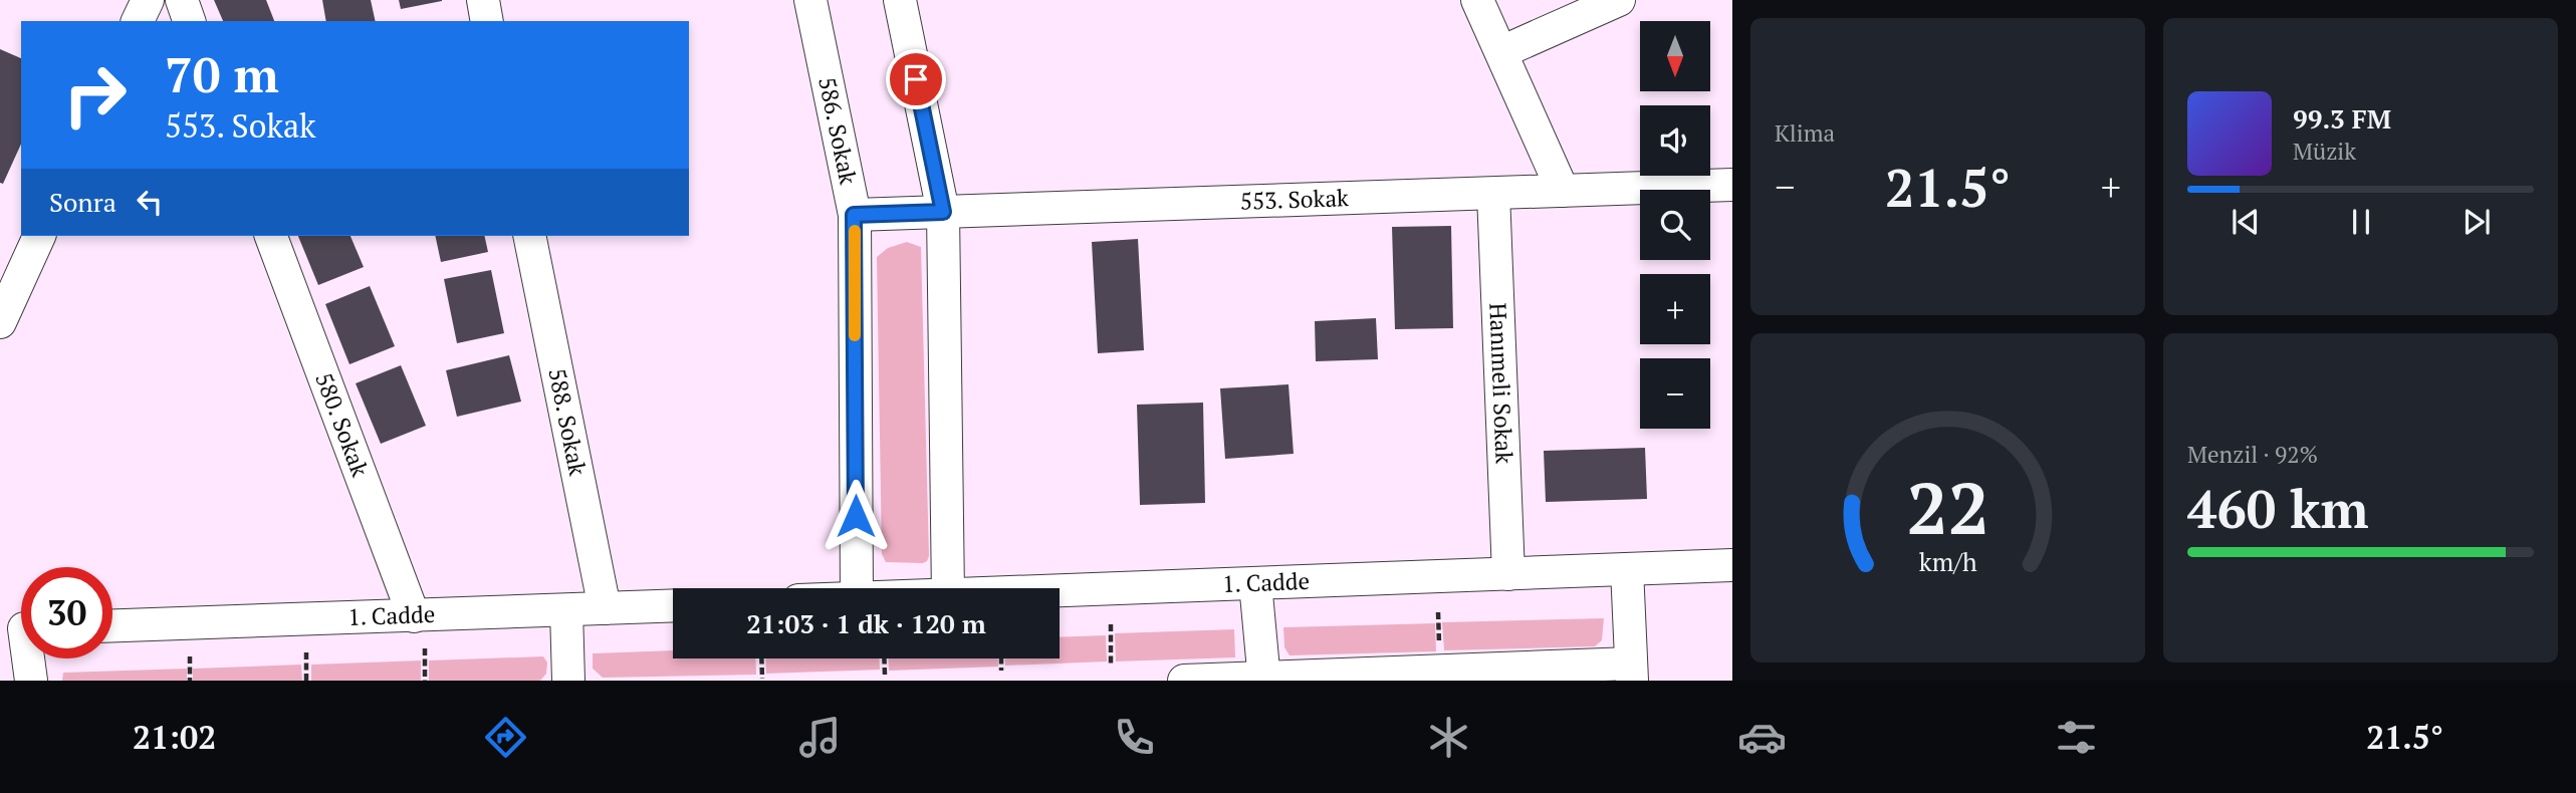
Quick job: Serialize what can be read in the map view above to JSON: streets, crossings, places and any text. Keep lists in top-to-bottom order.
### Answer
{
  "streets": {
    "street": [
      "586. Sokak",
      "553. Sokak",
      "Hanımeli Sokak",
      "588. Sokak",
      "580. Sokak",
      "1. Cadde"
    ]
  },
  "crossings": [
    ["586. Sokak", "553. Sokak"],
    ["553. Sokak", "Hanımeli Sokak"],
    ["Hanımeli Sokak", "1. Cadde"],
    ["588. Sokak", "1. Cadde"],
    ["580. Sokak", "1. Cadde"]
  ],
  "north": "bottom",
  "page": {
    "tile": [
      "Klima",
      ["Menzil · 92%", "460 km"]
    ],
    "map_buttons": ["+", "−"],
    "turn": ["70 m", "553. Sokak"],
    "song": ["99.3 FM", "Müzik"],
    "heat": ["−", "21.5°", "+"],
    "then": "Sonra",
    "limit": "30",
    "trip": "21:03 · 1 dk · 120 m",
    "tabs": ["21:02", "21.5°"],
    "gauge": ["22", "km/h"]
  }
}
